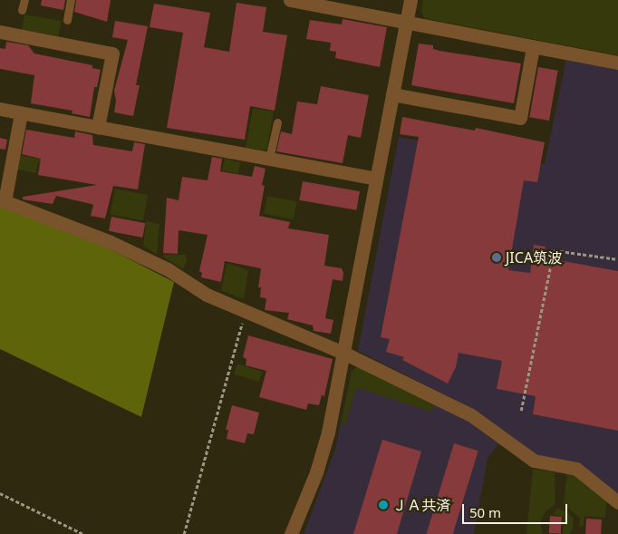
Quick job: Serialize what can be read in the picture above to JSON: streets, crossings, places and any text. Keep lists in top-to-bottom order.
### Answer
{
  "places": ["JICA筑波", "ＪＡ共済"],
  "scale_bar": "50 m"
}
